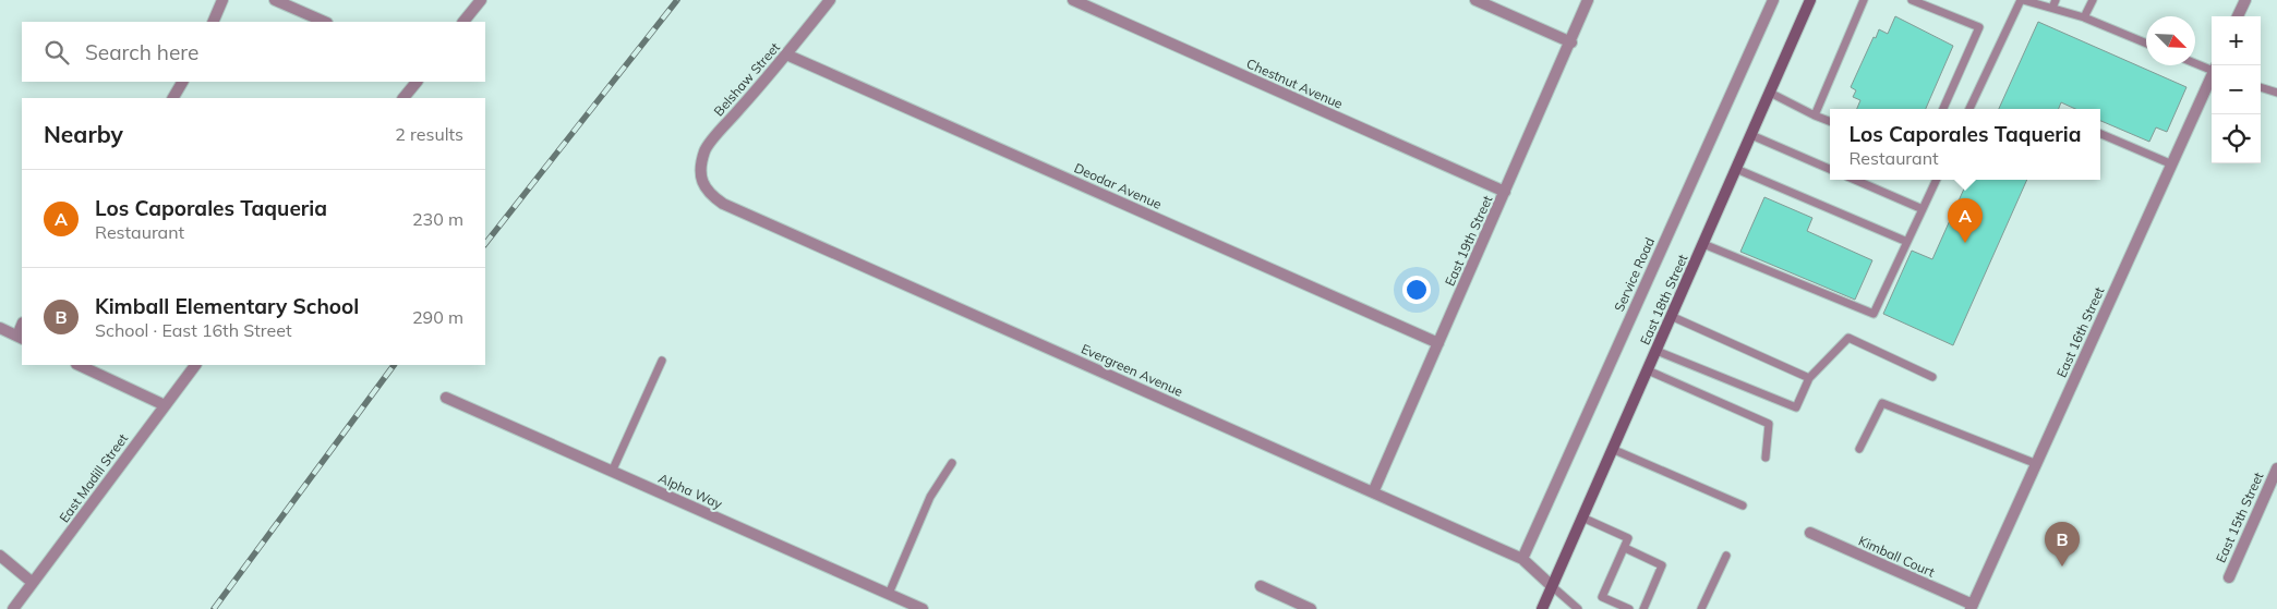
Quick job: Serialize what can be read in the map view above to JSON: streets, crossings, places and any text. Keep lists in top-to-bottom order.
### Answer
{
  "streets": {
    "main road": ["East 18th Street"],
    "street": [
      "Belshaw Street",
      "Chestnut Avenue",
      "Deodar Avenue",
      "East 19th Street",
      "Service Road",
      "East 16th Street",
      "Evergreen Avenue",
      "East Madill Street",
      "Alpha Way",
      "East 15th Street",
      "Kimball Court"
    ]
  },
  "crossings": [
    ["Belshaw Street", "Deodar Avenue"],
    ["Belshaw Street", "Evergreen Avenue"],
    ["Chestnut Avenue", "East 19th Street"],
    ["Deodar Avenue", "East 19th Street"],
    ["East 19th Street", "Evergreen Avenue"],
    ["Service Road", "Evergreen Avenue"],
    ["East 18th Street", "Evergreen Avenue"],
    ["East 16th Street", "Kimball Court"]
  ],
  "north": "bottom right",
  "page": {
    "map_buttons": ["+", "−"],
    "search": "Search here",
    "heading": ["Nearby", "2 results"],
    "popup": ["Los Caporales Taqueria", "Restaurant"],
    "list": [
      {
        "mark": "A",
        "name": "Los Caporales Taqueria",
        "note": "Restaurant",
        "value": "230 m"
      },
      {
        "mark": "B",
        "name": "Kimball Elementary School",
        "note": "School · East 16th Street",
        "value": "290 m"
      }
    ],
    "pins": ["A", "B"]
  }
}
